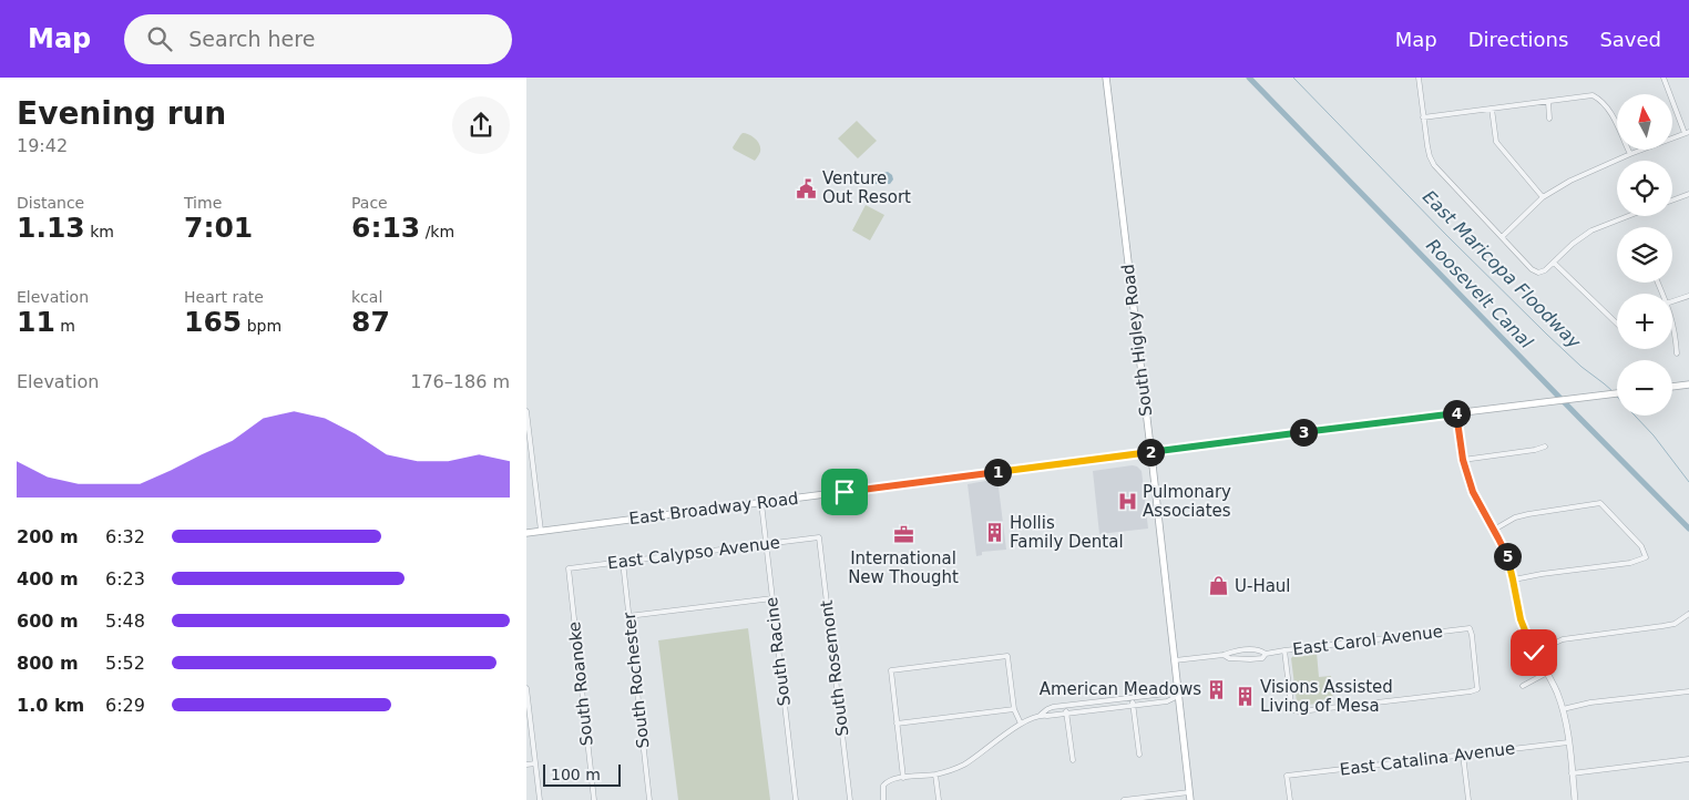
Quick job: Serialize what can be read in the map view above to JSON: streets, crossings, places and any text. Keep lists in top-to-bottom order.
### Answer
{
  "streets": {
    "main road": ["South Higley Road", "East Broadway Road"],
    "street": [
      "East Calypso Avenue",
      "East Carol Avenue",
      "South Racine",
      "South Rosemont",
      "South Rochester",
      "South Roanoke",
      "East Catalina Avenue"
    ]
  },
  "crossings": [
    ["South Higley Road", "East Broadway Road"],
    ["South Higley Road", "East Carol Avenue"],
    ["East Broadway Road", "South Racine"],
    ["East Calypso Avenue", "South Racine"],
    ["East Calypso Avenue", "South Rosemont"],
    ["East Calypso Avenue", "South Rochester"],
    ["East Calypso Avenue", "South Roanoke"]
  ],
  "water": ["East Maricopa Floodway", "Roosevelt Canal"],
  "places": {
    "public building": ["Venture Out Resort"],
    "hospital": ["Pulmonary Associates"],
    "building": ["Hollis Family Dental", "American Meadows", "Visions Assisted Living of Mesa"],
    "office": ["International New Thought"],
    "shop": ["U-Haul"]
  },
  "scale_bar": "100 m",
  "north": "top",
  "page": {
    "header": "Map",
    "search": "Search here",
    "nav": ["Map", "Directions", "Saved"],
    "heading": ["Evening run", "19:42"],
    "map_buttons": ["+", "−"],
    "stats": [
      ["Distance", "1.13 km"],
      ["Time", "7:01"],
      ["Pace", "6:13 /km"],
      ["Elevation", "11 m"],
      ["Heart rate", "165 bpm"],
      ["kcal", "87"]
    ],
    "chart": ["Elevation", "176–186 m"],
    "pins": [
      "4",
      "3",
      "2",
      "1",
      "5"
    ],
    "list": [
      {
        "name": "200 m",
        "note": "6:32"
      },
      {
        "name": "400 m",
        "note": "6:23"
      },
      {
        "name": "600 m",
        "note": "5:48"
      },
      {
        "name": "800 m",
        "note": "5:52"
      },
      {
        "name": "1.0 km",
        "note": "6:29"
      }
    ],
    "scale": "100 m"
  }
}
